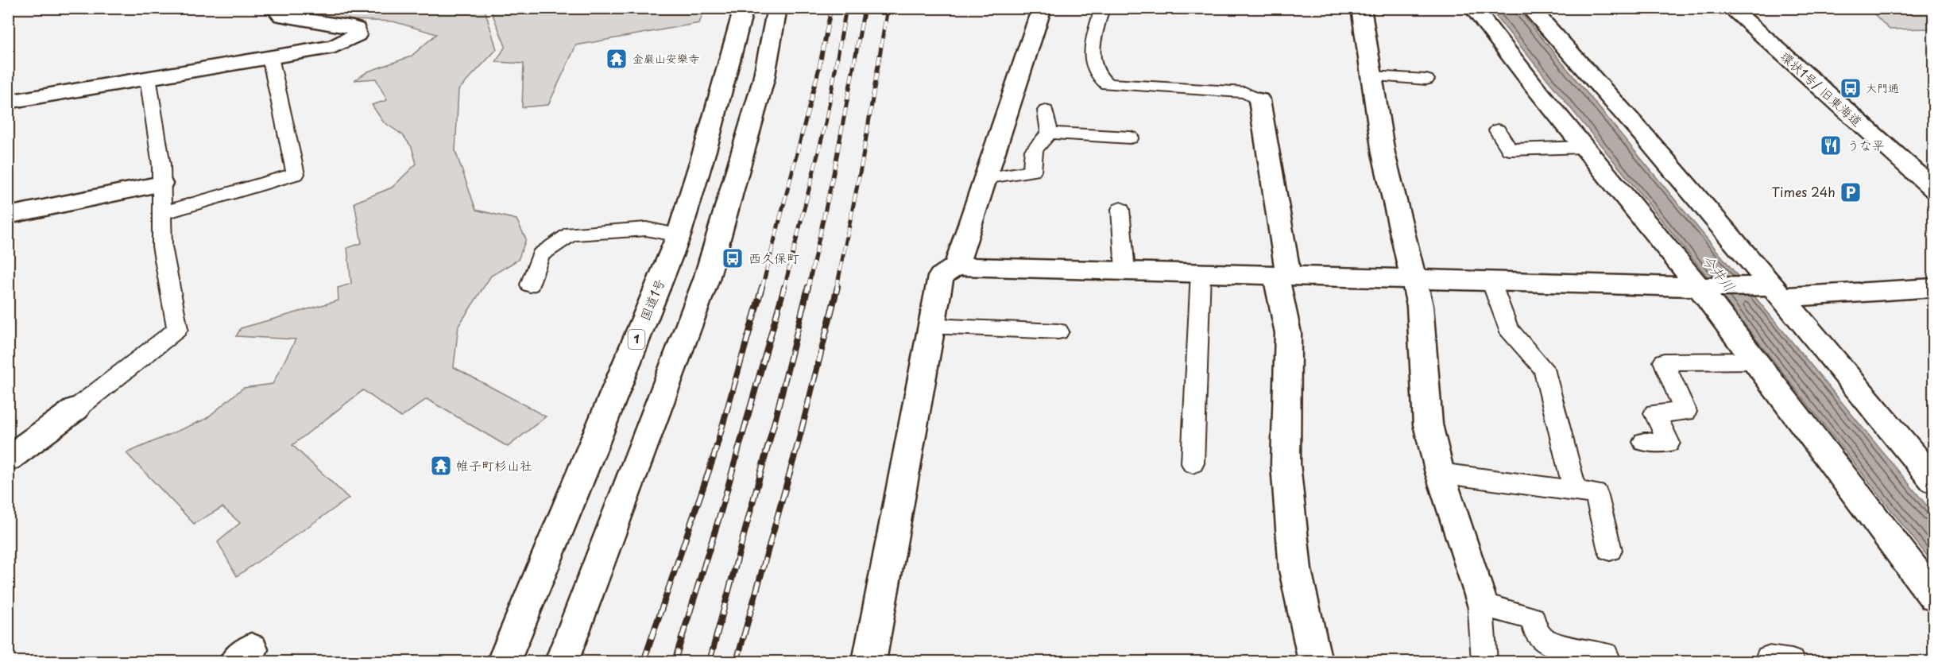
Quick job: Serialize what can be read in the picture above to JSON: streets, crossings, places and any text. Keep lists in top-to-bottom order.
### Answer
{
  "streets": {
    "main road": ["環状1号/ 旧東海道", "国道1号", "1"]
  },
  "water": ["今井川"],
  "places": {
    "temple": ["金巖山安樂寺", "帷子町杉山社"],
    "bus stop": ["大門通", "西久保町"],
    "restaurant": ["うな平"],
    "parking": ["Times 24h"]
  }
}
